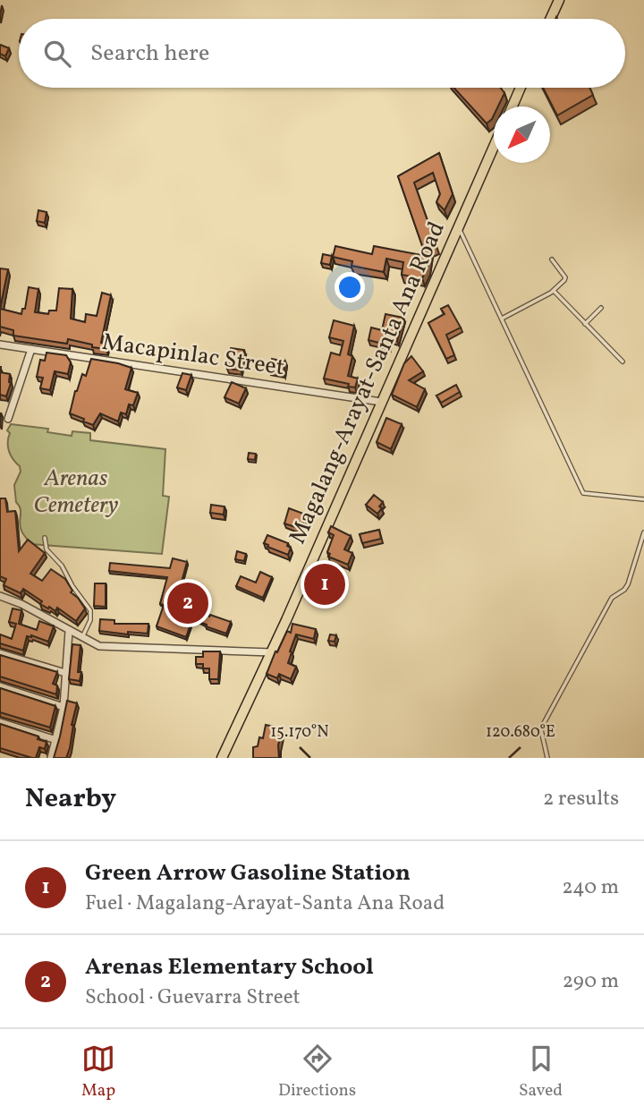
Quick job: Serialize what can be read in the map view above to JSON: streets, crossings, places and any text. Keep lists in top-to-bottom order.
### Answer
{
  "streets": {
    "main road": ["Magalang-Arayat-Santa Ana Road"],
    "street": ["Macapinlac Street"]
  },
  "crossings": [
    ["Macapinlac Street", "Magalang-Arayat-Santa Ana Road"]
  ],
  "parks": ["Arenas Cemetery"],
  "north": "bottom left",
  "page": {
    "search": "Search here",
    "pins": ["1", "2"],
    "heading": ["Nearby", "2 results"],
    "list": [
      {
        "mark": "1",
        "name": "Green Arrow Gasoline Station",
        "note": "Fuel · Magalang-Arayat-Santa Ana Road",
        "value": "240 m"
      },
      {
        "mark": "2",
        "name": "Arenas Elementary School",
        "note": "School · Guevarra Street",
        "value": "290 m"
      }
    ],
    "nav": ["Map", "Directions", "Saved"]
  },
  "coordinates": ["15.170°N", "120.680°E"]
}
